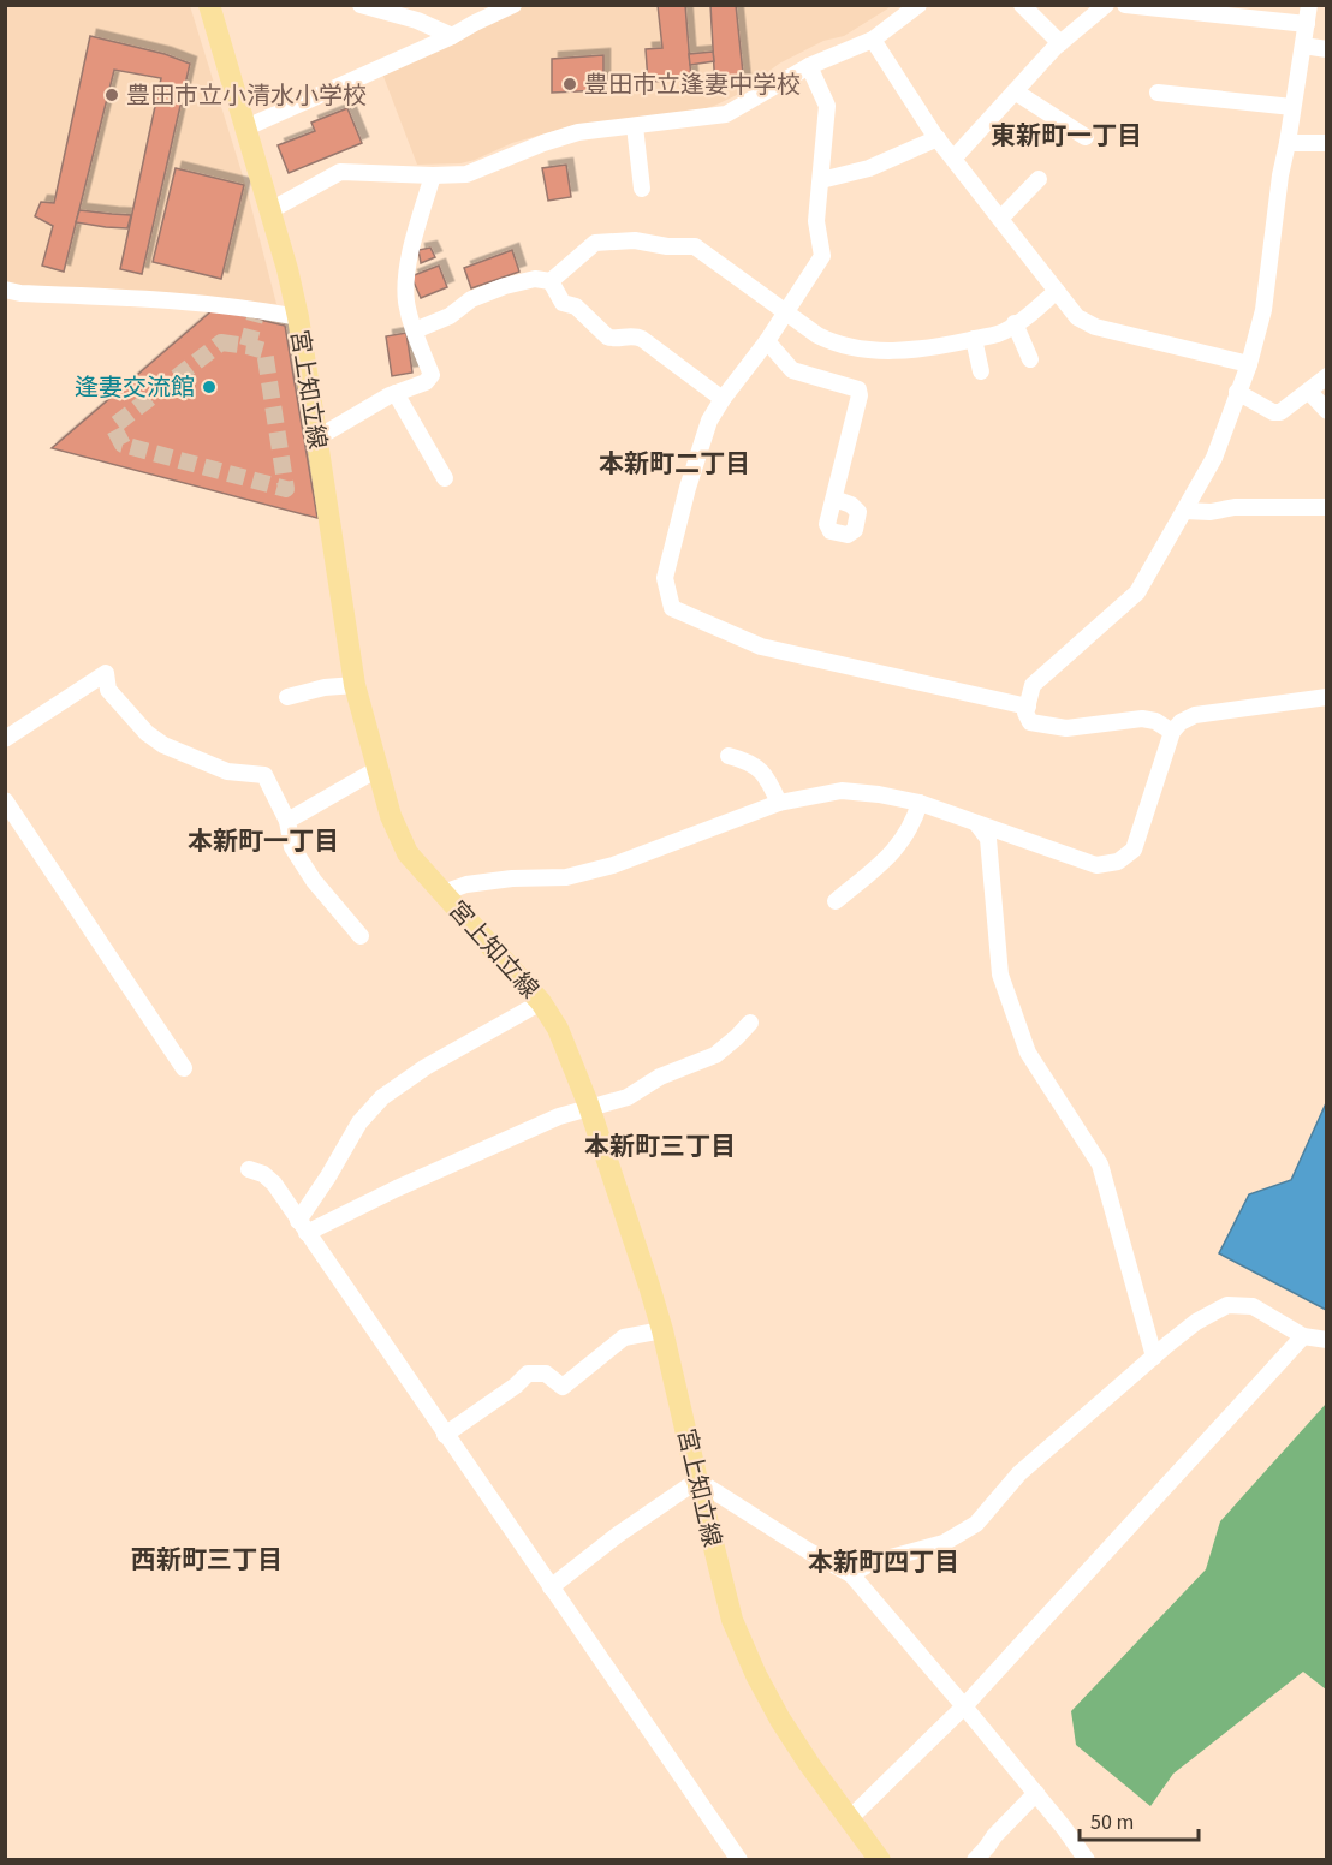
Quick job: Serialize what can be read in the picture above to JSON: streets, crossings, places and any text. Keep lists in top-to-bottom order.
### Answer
{
  "streets": {
    "main road": ["宮上知立線"]
  },
  "districts": [
    "東新町一丁目",
    "本新町二丁目",
    "本新町一丁目",
    "本新町三丁目",
    "西新町三丁目",
    "本新町四丁目"
  ],
  "places": ["豊田市立逢妻中学校", "豊田市立小清水小学校", "逢妻交流館"],
  "scale_bar": "50 m"
}
